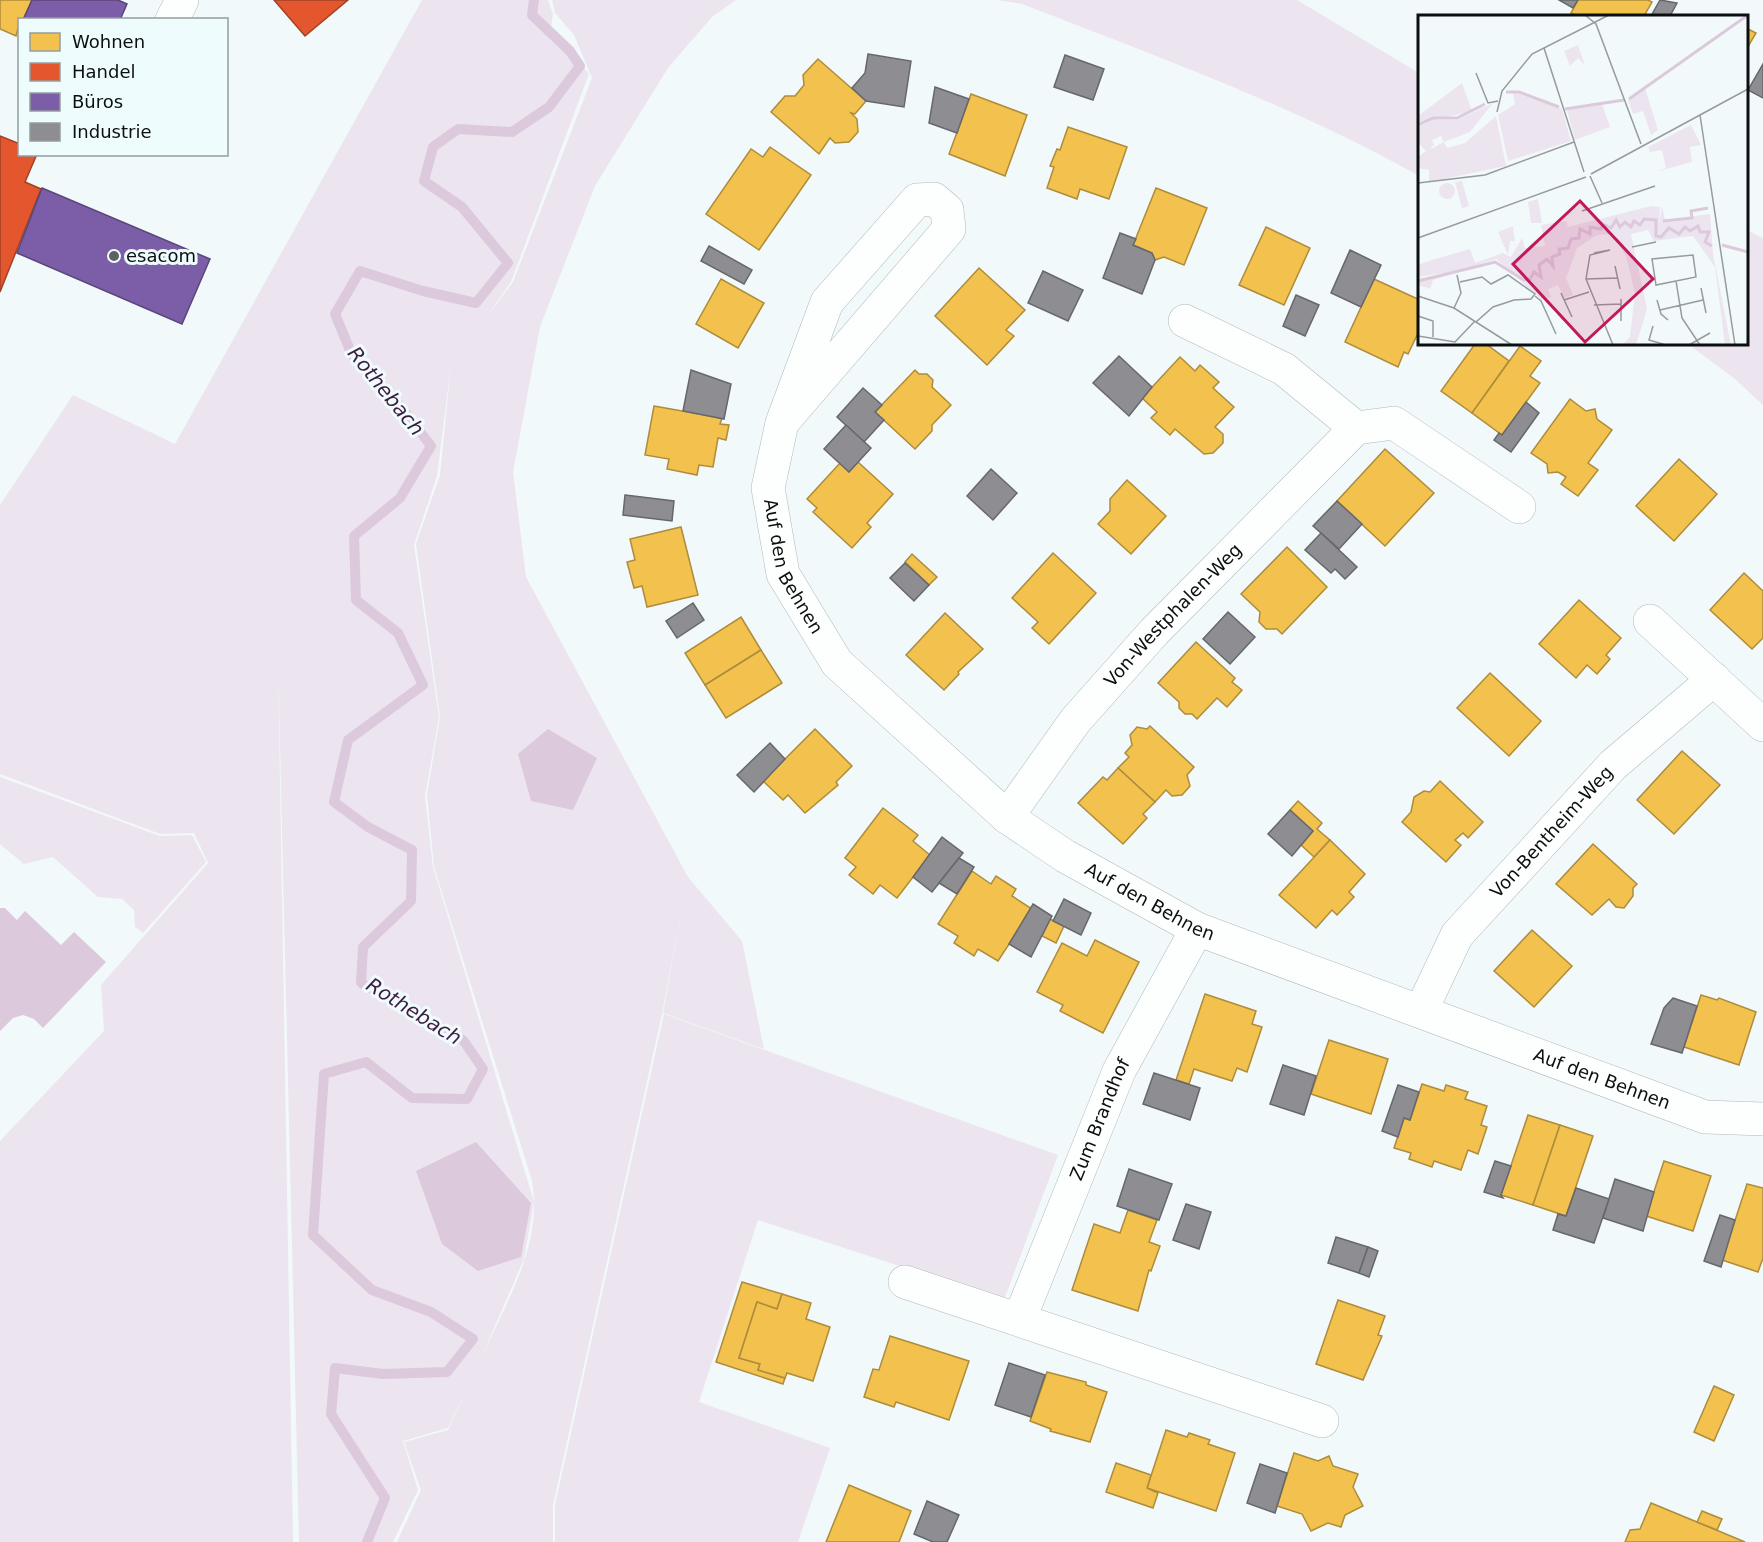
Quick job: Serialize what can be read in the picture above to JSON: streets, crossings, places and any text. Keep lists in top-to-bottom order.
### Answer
{
  "streets": {
    "street": [
      "Auf den Behnen",
      "Von-Westphalen-Weg",
      "Von-Bentheim-Weg",
      "Zum Brandhof"
    ]
  },
  "crossings": [
    ["Auf den Behnen", "Von-Westphalen-Weg"],
    ["Auf den Behnen", "Von-Bentheim-Weg"],
    ["Auf den Behnen", "Zum Brandhof"]
  ],
  "water": ["Rothebach"],
  "places": ["esacom"],
  "legend": [
    "Wohnen",
    "Handel",
    "Büros",
    "Industrie"
  ]
}
